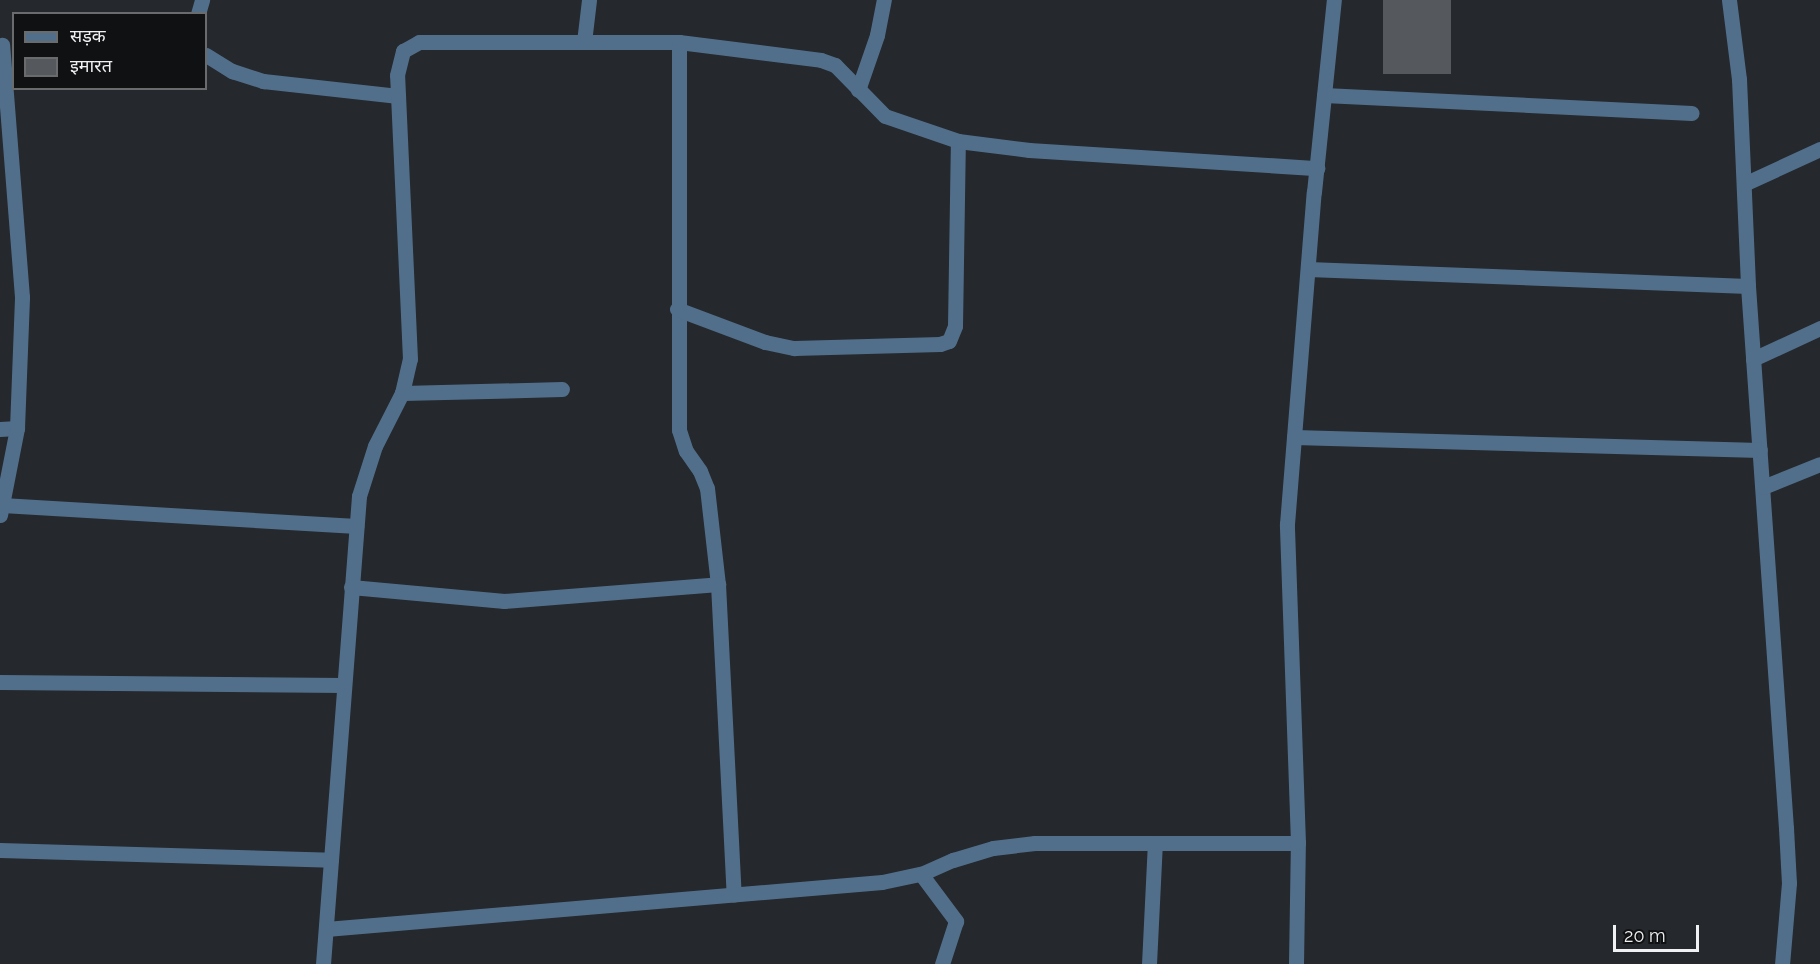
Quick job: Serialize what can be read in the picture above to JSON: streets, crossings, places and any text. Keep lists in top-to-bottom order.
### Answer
{
  "legend": ["सड़क", "इमारत"],
  "scale_bar": "20 m"
}
